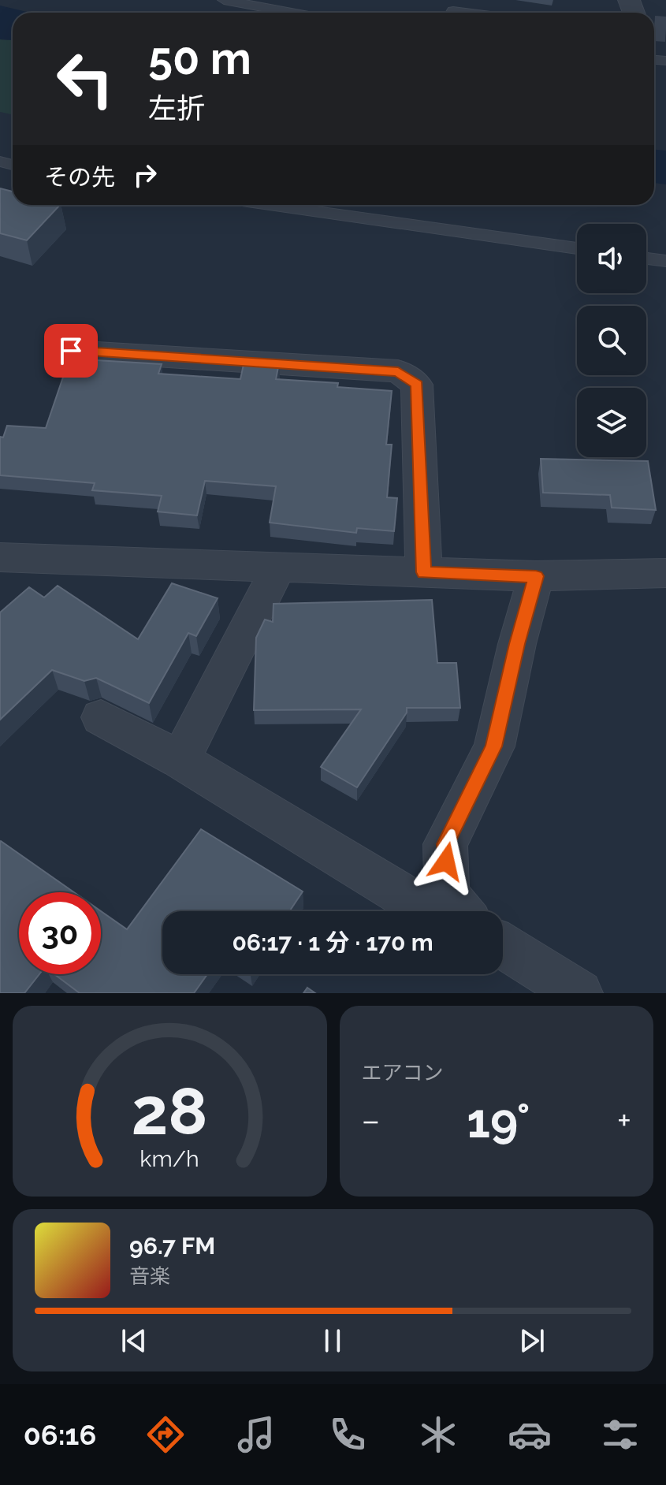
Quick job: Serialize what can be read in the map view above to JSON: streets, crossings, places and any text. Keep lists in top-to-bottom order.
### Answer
{
  "page": {
    "turn": ["50 m", "左折"],
    "then": "その先",
    "limit": "30",
    "trip": "06:17 · 1 分 · 170 m",
    "tile": "エアコン",
    "heat": ["−", "19°", "+"],
    "song": ["96.7 FM", "音楽"],
    "tabs": "06:16",
    "gauge": ["28", "km/h"]
  }
}
